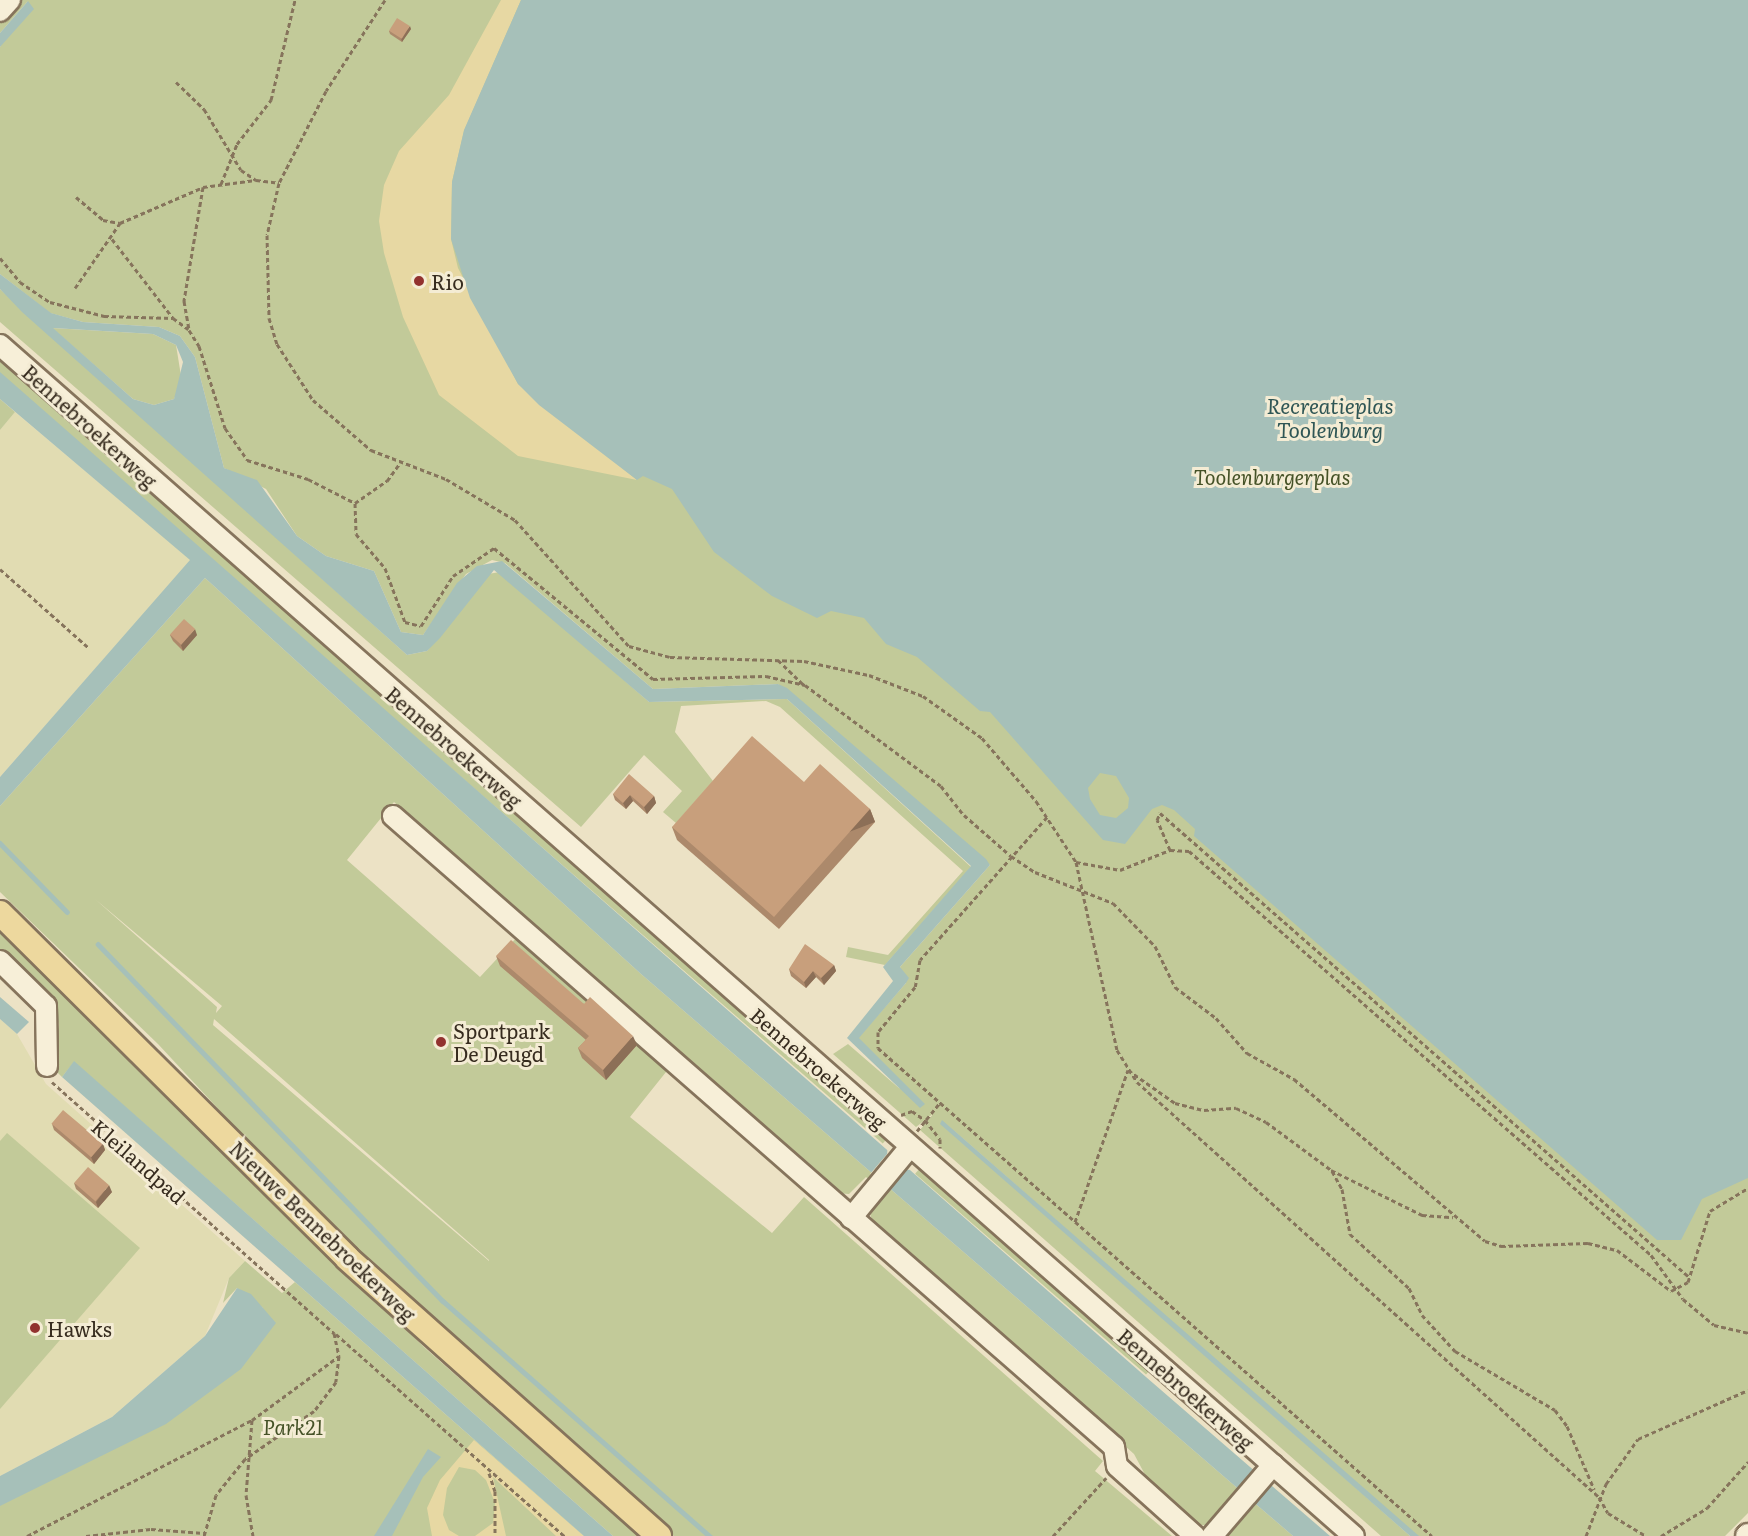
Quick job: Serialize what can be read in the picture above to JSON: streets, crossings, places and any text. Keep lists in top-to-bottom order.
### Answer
{
  "streets": {
    "main road": ["Nieuwe Bennebroekerweg"],
    "street": ["Bennebroekerweg"],
    "path": ["Kleilandpad"]
  },
  "water": ["Recreatieplas Toolenburg"],
  "parks": ["Toolenburgerplas", "Park21"],
  "places": ["Rio", "Sportpark De Deugd", "Hawks"]
}
